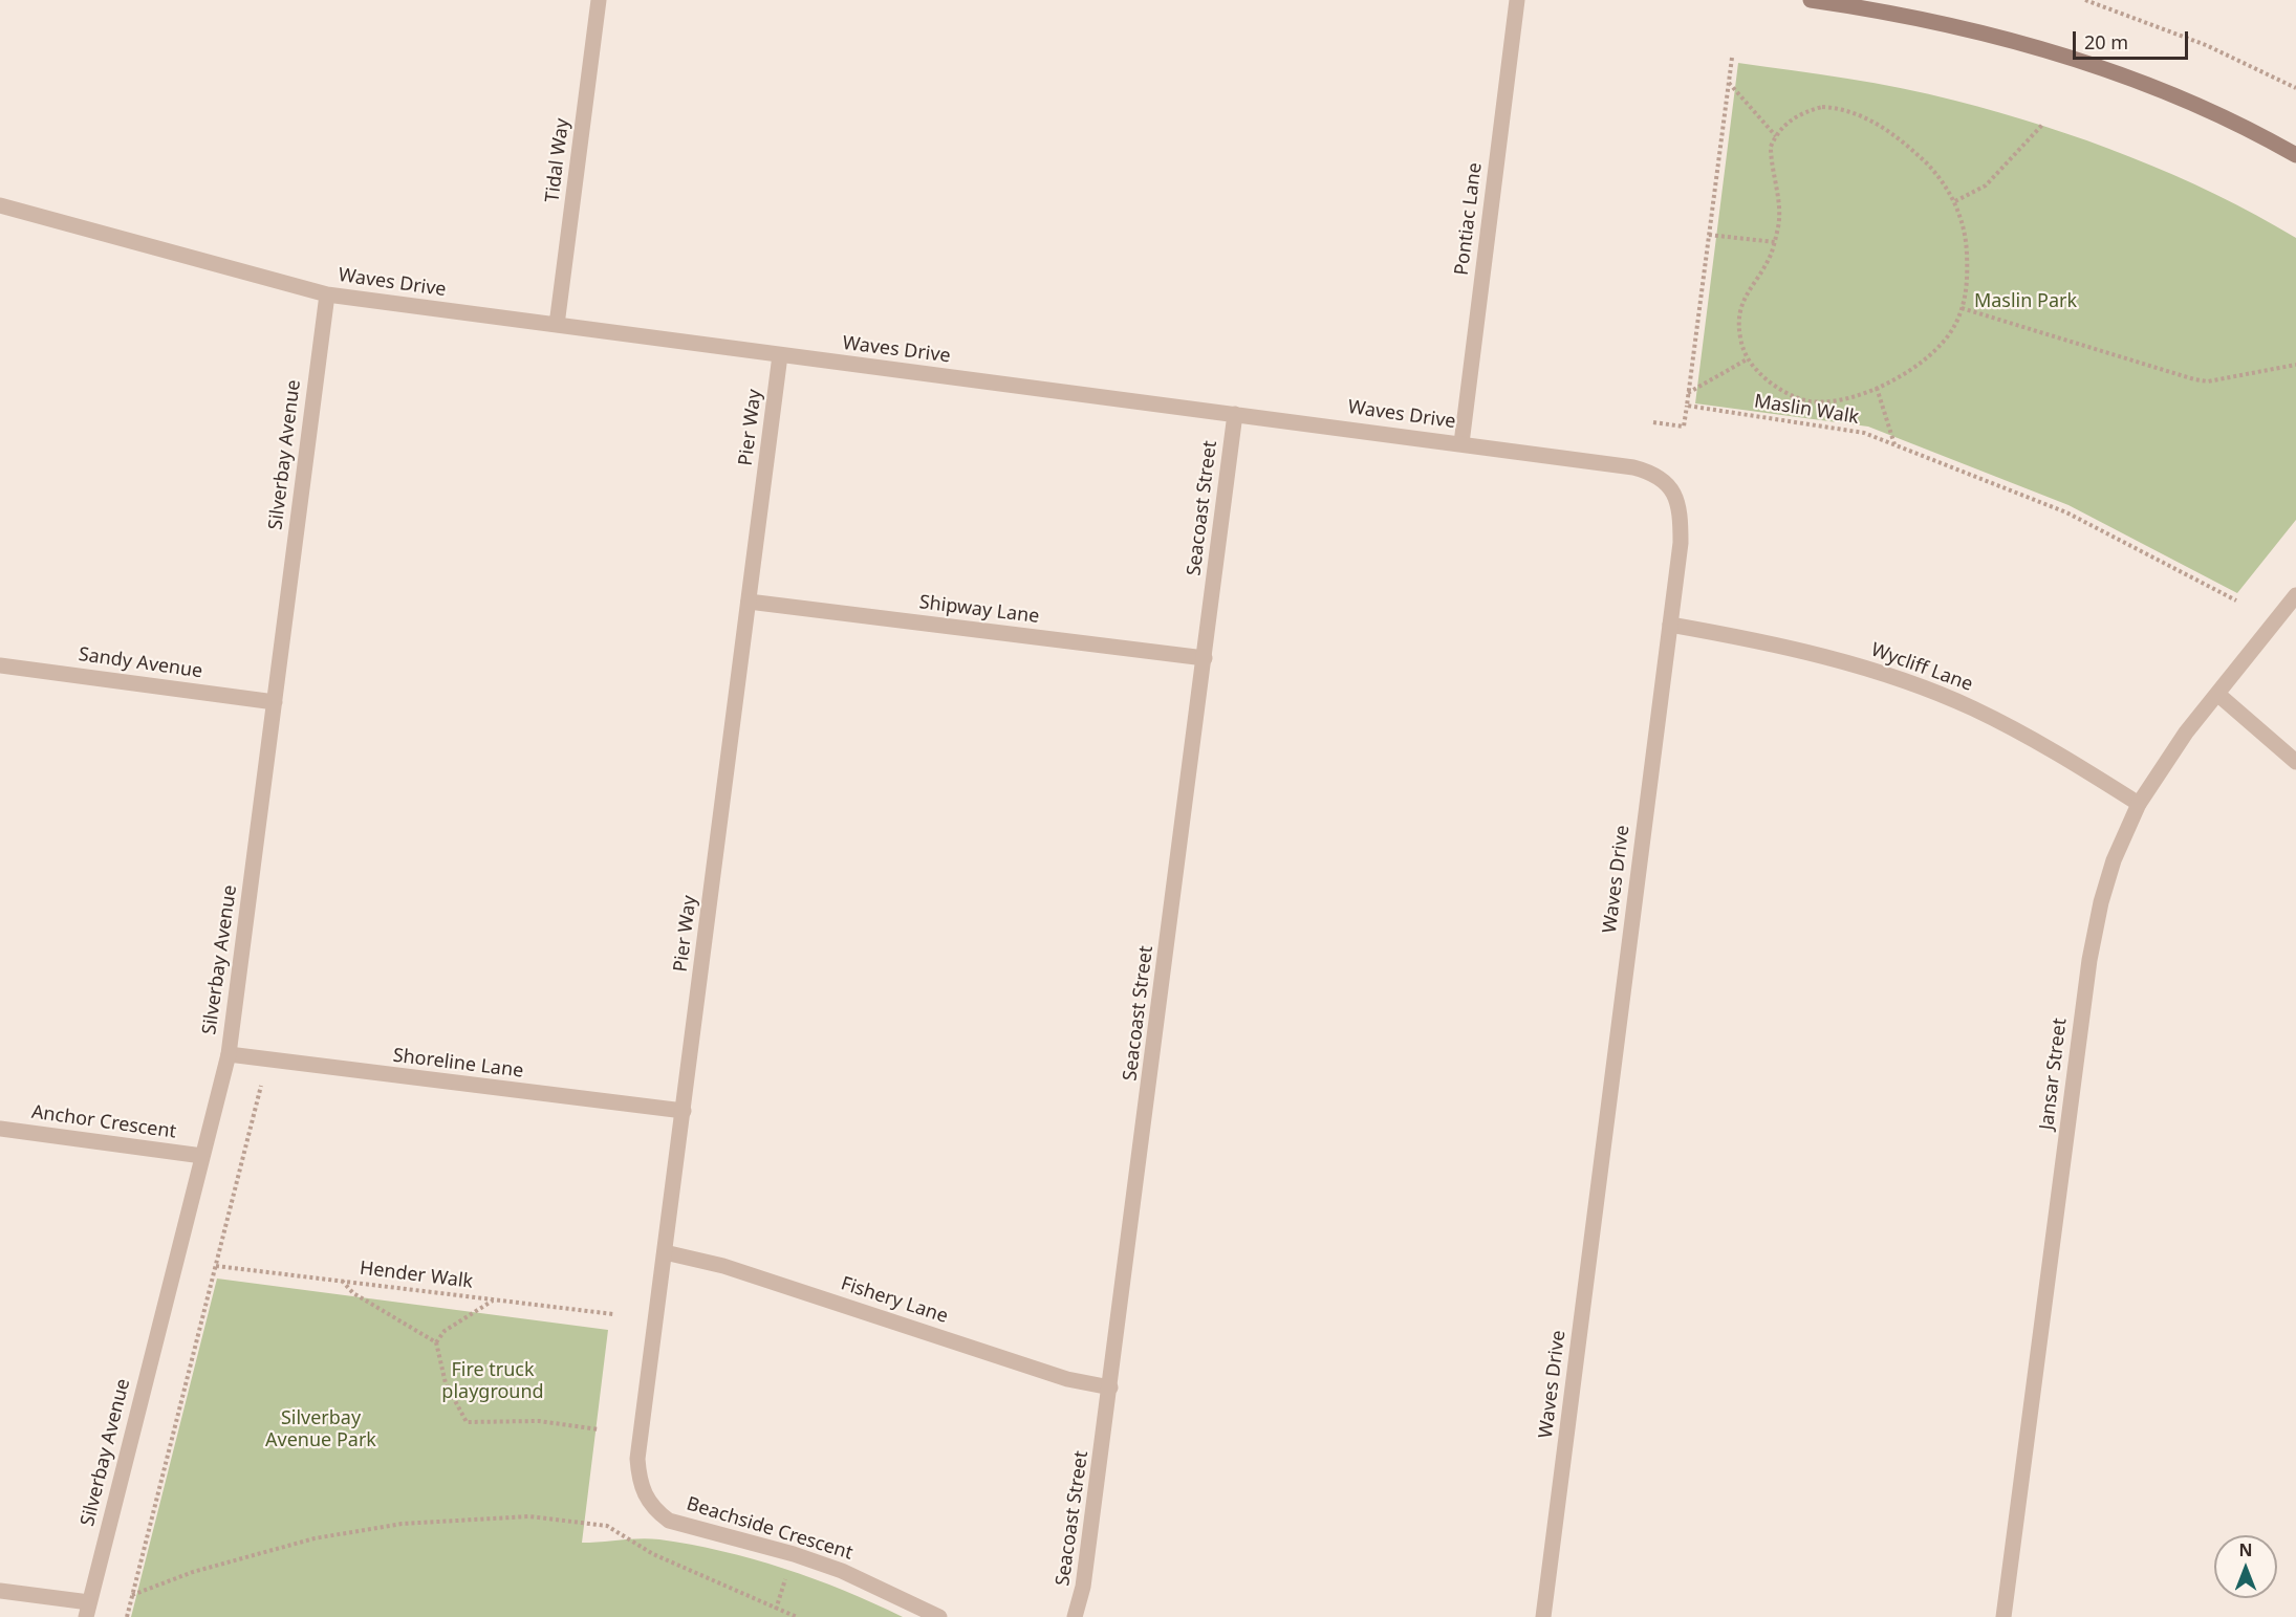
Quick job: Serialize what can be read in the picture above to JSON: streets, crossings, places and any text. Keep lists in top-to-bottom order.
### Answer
{
  "streets": {
    "street": [
      "Tidal Way",
      "Pontiac Lane",
      "Waves Drive",
      "Pier Way",
      "Silverbay Avenue",
      "Seacoast Street",
      "Shipway Lane",
      "Sandy Avenue",
      "Wycliff Lane",
      "Shoreline Lane",
      "Jansar Street",
      "Anchor Crescent",
      "Fishery Lane",
      "Beachside Crescent"
    ],
    "path": ["Maslin Walk", "Hender Walk"]
  },
  "crossings": [
    ["Tidal Way", "Waves Drive"],
    ["Pontiac Lane", "Waves Drive"],
    ["Waves Drive", "Pier Way"],
    ["Waves Drive", "Silverbay Avenue"],
    ["Waves Drive", "Seacoast Street"],
    ["Waves Drive", "Wycliff Lane"],
    ["Pier Way", "Shipway Lane"],
    ["Pier Way", "Shoreline Lane"],
    ["Pier Way", "Fishery Lane"],
    ["Pier Way", "Beachside Crescent"],
    ["Silverbay Avenue", "Sandy Avenue"],
    ["Silverbay Avenue", "Shoreline Lane"],
    ["Silverbay Avenue", "Anchor Crescent"],
    ["Seacoast Street", "Shipway Lane"],
    ["Seacoast Street", "Fishery Lane"],
    ["Wycliff Lane", "Jansar Street"]
  ],
  "parks": ["Maslin Park", "Fire truck playground", "Silverbay Avenue Park"],
  "scale_bar": "20 m",
  "north": "top"
}
